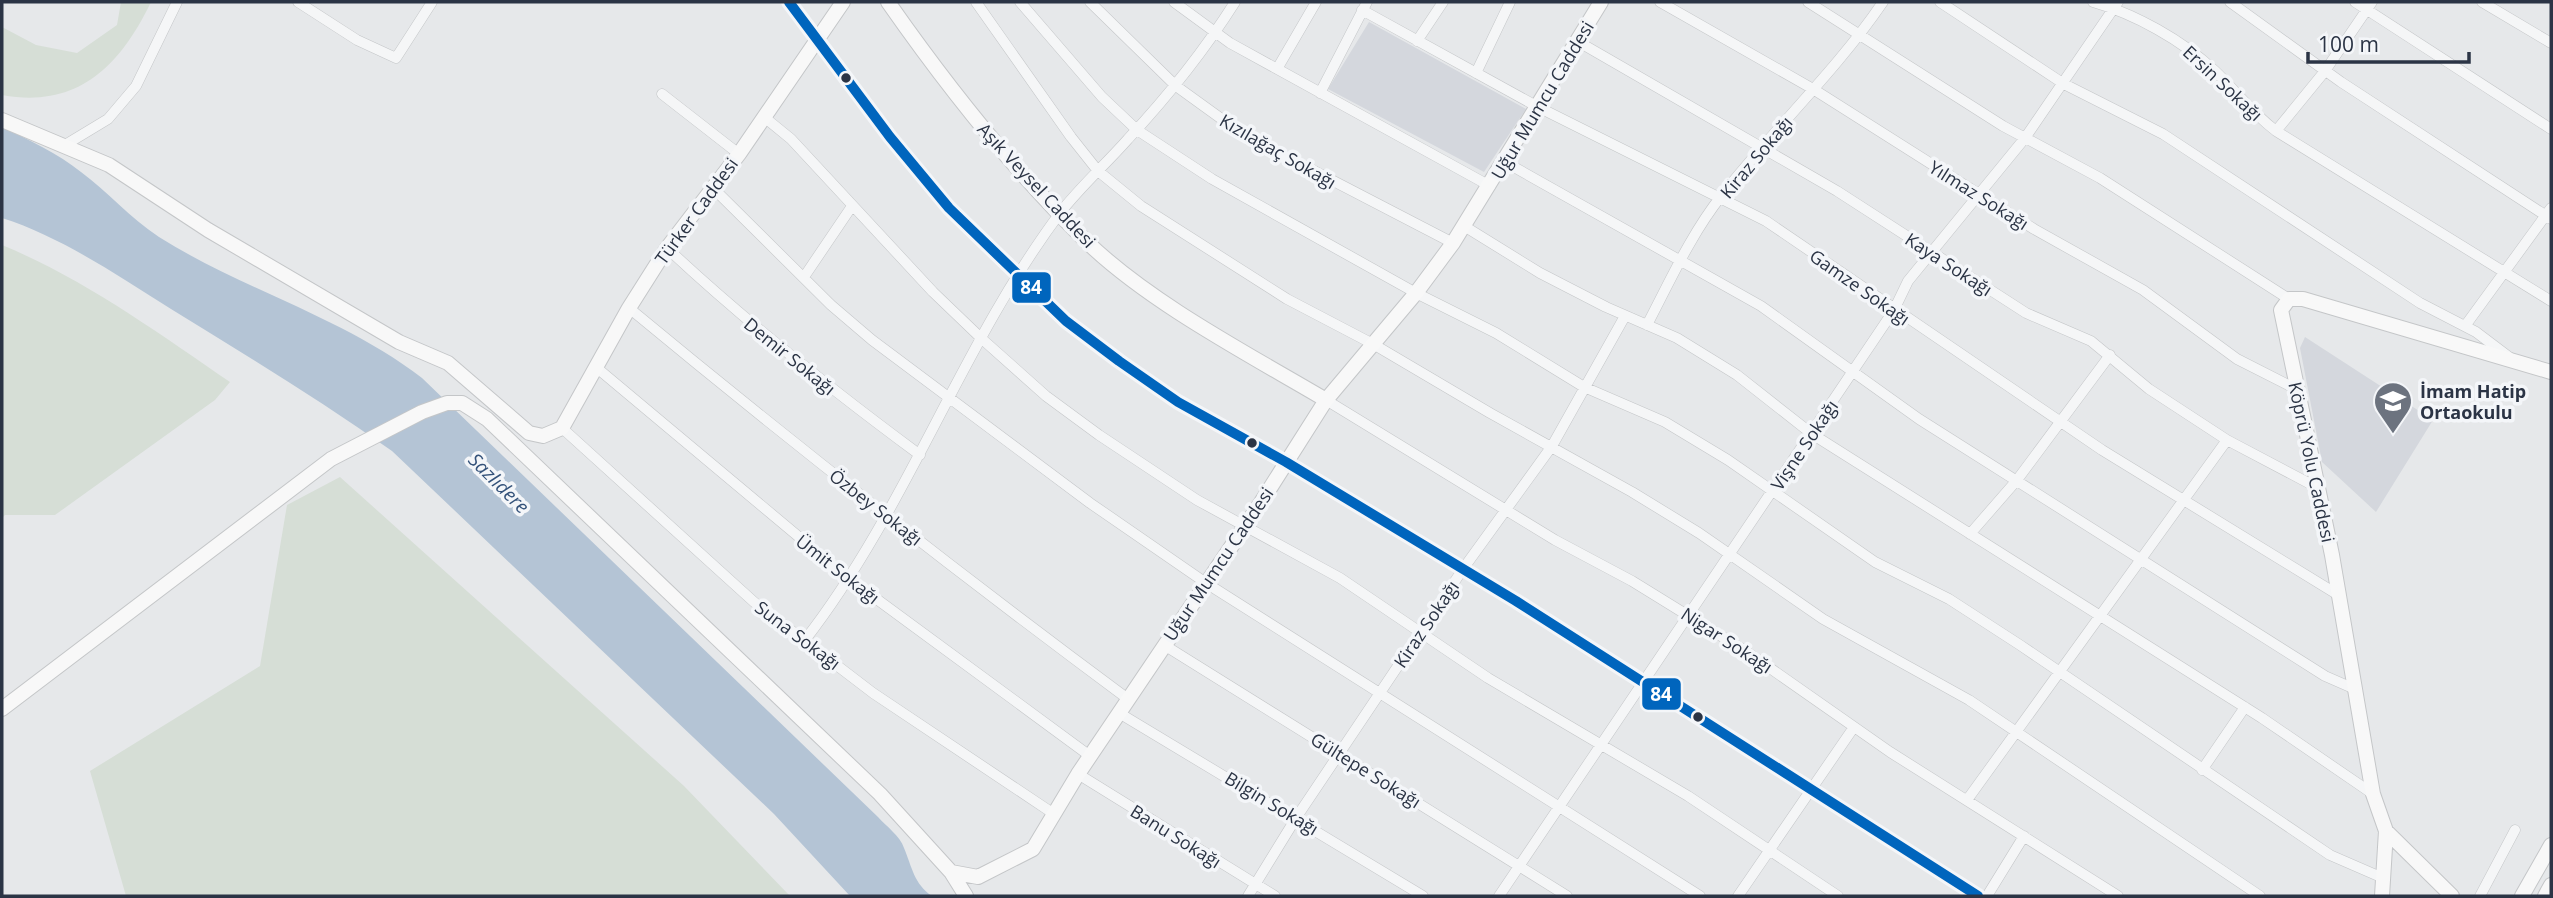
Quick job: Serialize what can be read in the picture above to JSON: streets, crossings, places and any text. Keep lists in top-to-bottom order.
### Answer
{
  "streets": {
    "street": [
      "Ersin Sokağı",
      "Uğur Mumcu Caddesi",
      "Kızılağaç Sokağı",
      "Kiraz Sokağı",
      "Aşık Veysel Caddesi",
      "Yılmaz Sokağı",
      "Türker Caddesi",
      "Kaya Sokağı",
      "Gamze Sokağı",
      "Demir Sokağı",
      "Vişne Sokağı",
      "Köprü Yolu Caddesi",
      "Özbey Sokağı",
      "Ümit Sokağı",
      "Suna Sokağı",
      "Nigar Sokağı",
      "Gültepe Sokağı",
      "Bilgin Sokağı",
      "Banu Sokağı"
    ]
  },
  "crossings": [
    ["Ersin Sokağı", "Vişne Sokağı"],
    ["Uğur Mumcu Caddesi", "Kızılağaç Sokağı"],
    ["Uğur Mumcu Caddesi", "Aşık Veysel Caddesi"],
    ["Uğur Mumcu Caddesi", "Kaya Sokağı"],
    ["Uğur Mumcu Caddesi", "Gamze Sokağı"],
    ["Uğur Mumcu Caddesi", "Özbey Sokağı"],
    ["Uğur Mumcu Caddesi", "Ümit Sokağı"],
    ["Uğur Mumcu Caddesi", "Suna Sokağı"],
    ["Uğur Mumcu Caddesi", "Nigar Sokağı"],
    ["Uğur Mumcu Caddesi", "Gültepe Sokağı"],
    ["Uğur Mumcu Caddesi", "Bilgin Sokağı"],
    ["Uğur Mumcu Caddesi", "Banu Sokağı"],
    ["Kiraz Sokağı", "Yılmaz Sokağı"],
    ["Kiraz Sokağı", "Kaya Sokağı"],
    ["Kiraz Sokağı", "Gamze Sokağı"],
    ["Kiraz Sokağı", "Nigar Sokağı"],
    ["Kiraz Sokağı", "Gültepe Sokağı"],
    ["Kiraz Sokağı", "Bilgin Sokağı"],
    ["Kiraz Sokağı", "Banu Sokağı"],
    ["Aşık Veysel Caddesi", "Nigar Sokağı"],
    ["Yılmaz Sokağı", "Vişne Sokağı"],
    ["Yılmaz Sokağı", "Köprü Yolu Caddesi"],
    ["Türker Caddesi", "Demir Sokağı"],
    ["Türker Caddesi", "Özbey Sokağı"],
    ["Türker Caddesi", "Ümit Sokağı"],
    ["Türker Caddesi", "Suna Sokağı"],
    ["Kaya Sokağı", "Vişne Sokağı"],
    ["Kaya Sokağı", "Köprü Yolu Caddesi"],
    ["Gamze Sokağı", "Vişne Sokağı"],
    ["Gamze Sokağı", "Köprü Yolu Caddesi"],
    ["Vişne Sokağı", "Nigar Sokağı"],
    ["Vişne Sokağı", "Gültepe Sokağı"]
  ],
  "water": ["Sazlıdere"],
  "places": {
    "school or university": ["İmam Hatip Ortaokulu"]
  },
  "lines": ["transit line 84"],
  "scale_bar": "100 m"
}
